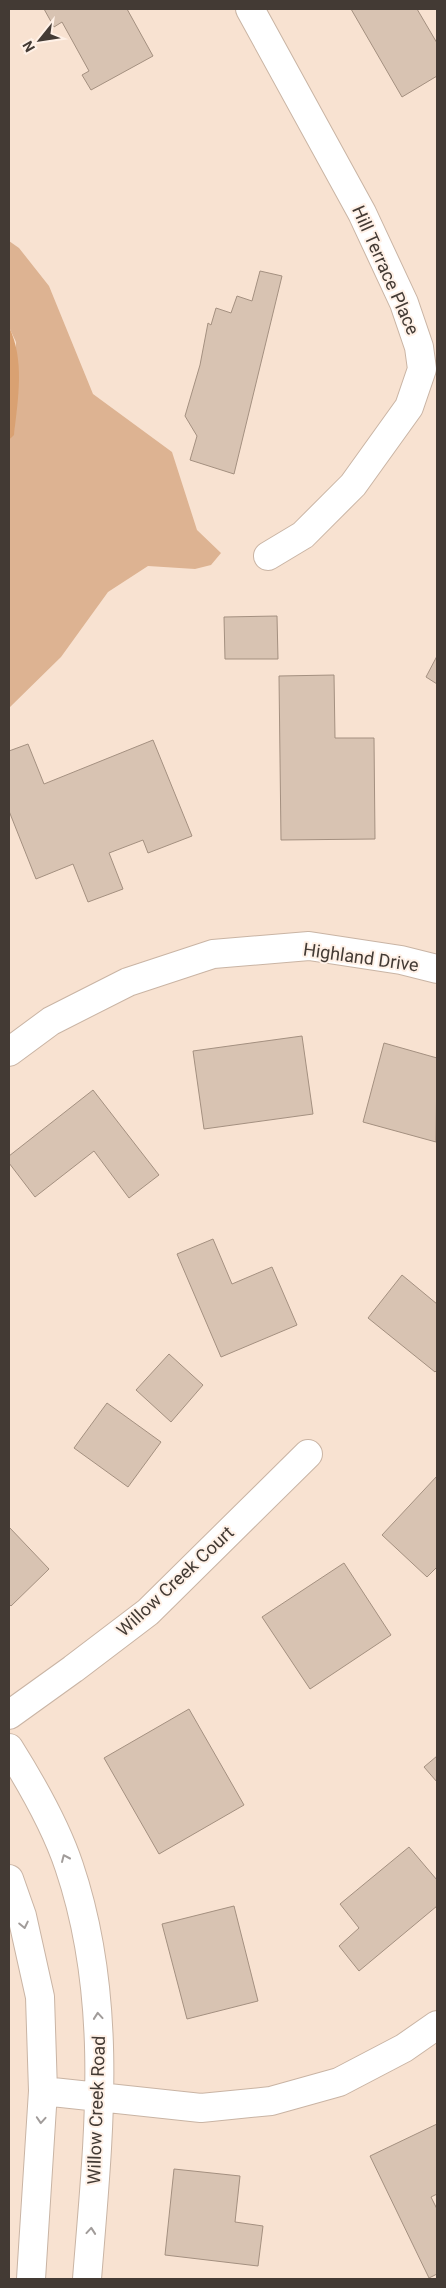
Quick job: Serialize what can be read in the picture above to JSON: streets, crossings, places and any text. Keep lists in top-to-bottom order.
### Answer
{
  "streets": {
    "street": [
      "Hill Terrace Place",
      "Highland Drive",
      "Willow Creek Court",
      "Willow Creek Road"
    ]
  },
  "north": "bottom left"
}
